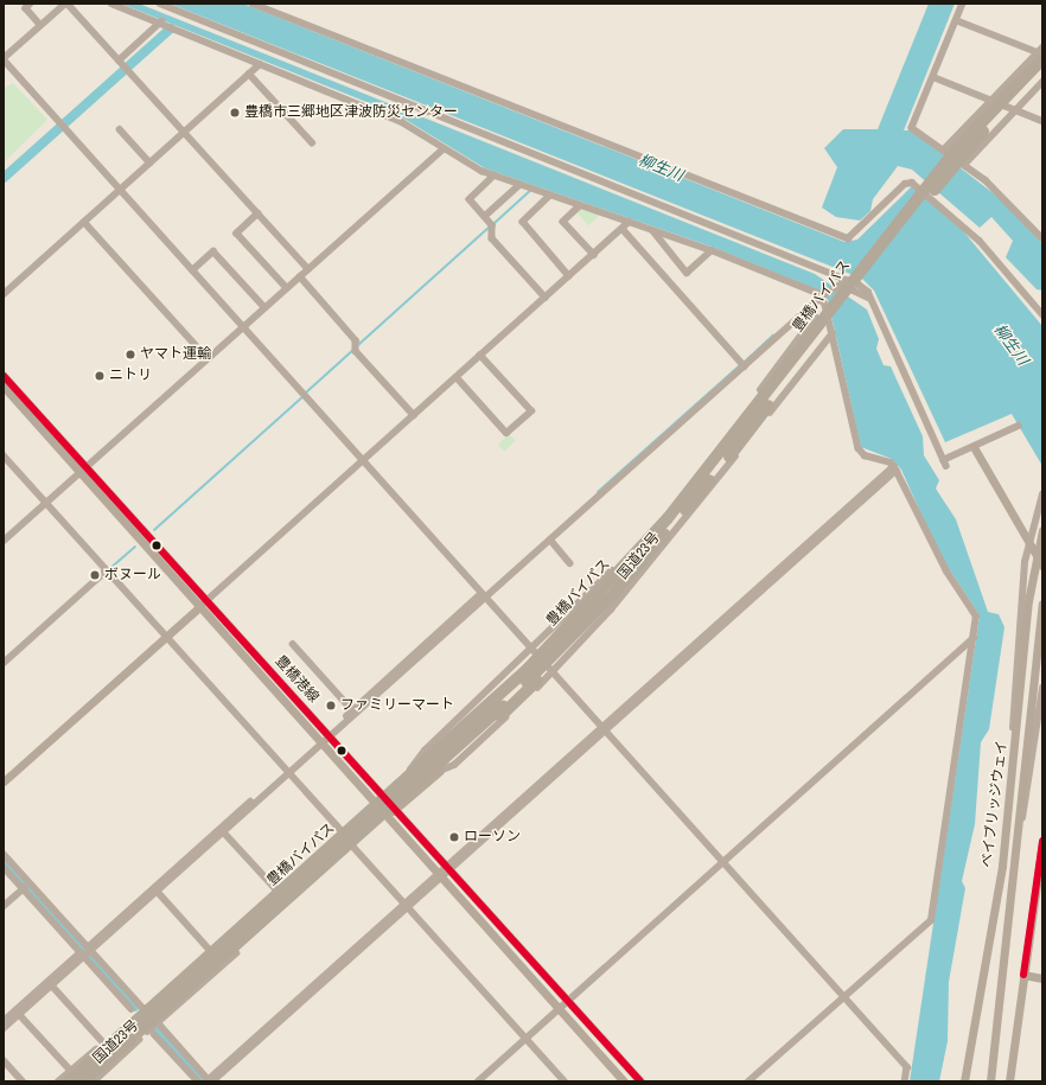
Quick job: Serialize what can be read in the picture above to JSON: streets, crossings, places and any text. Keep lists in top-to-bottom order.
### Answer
{
  "streets": {
    "highway": ["豊橋バイパス"],
    "street": ["国道23号", "豊橋港線", "ベイブリッジウェイ"]
  },
  "crossings": [
    ["豊橋バイパス", "国道23号"],
    ["国道23号", "豊橋港線"]
  ],
  "water": ["柳生川"],
  "places": [
    "豊橋市三郷地区津波防災センター",
    "ヤマト運輸",
    "ニトリ",
    "ボヌール",
    "ファミリーマート",
    "ローソン"
  ]
}
